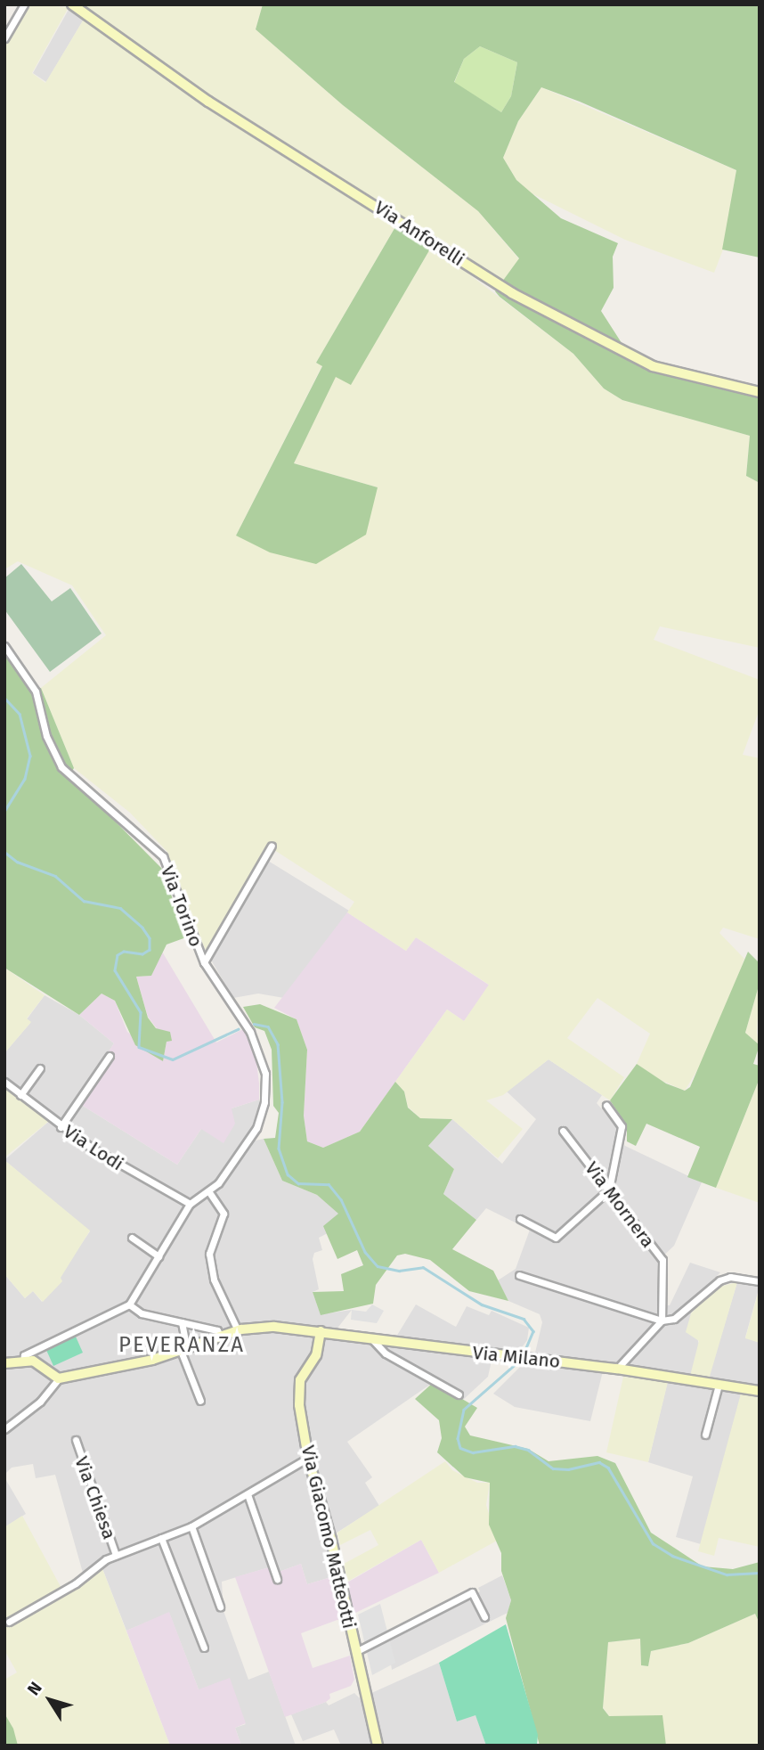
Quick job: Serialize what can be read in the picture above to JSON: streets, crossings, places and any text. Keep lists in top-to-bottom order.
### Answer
{
  "streets": {
    "street": [
      "Via Anforelli",
      "Via Torino",
      "Via Lodi",
      "Via Mornera",
      "Via Milano",
      "Via Chiesa",
      "Via Giacomo Matteotti"
    ]
  },
  "crossings": [
    ["Via Milano", "Via Giacomo Matteotti"]
  ],
  "districts": ["PEVERANZA"],
  "north": "top left"
}
